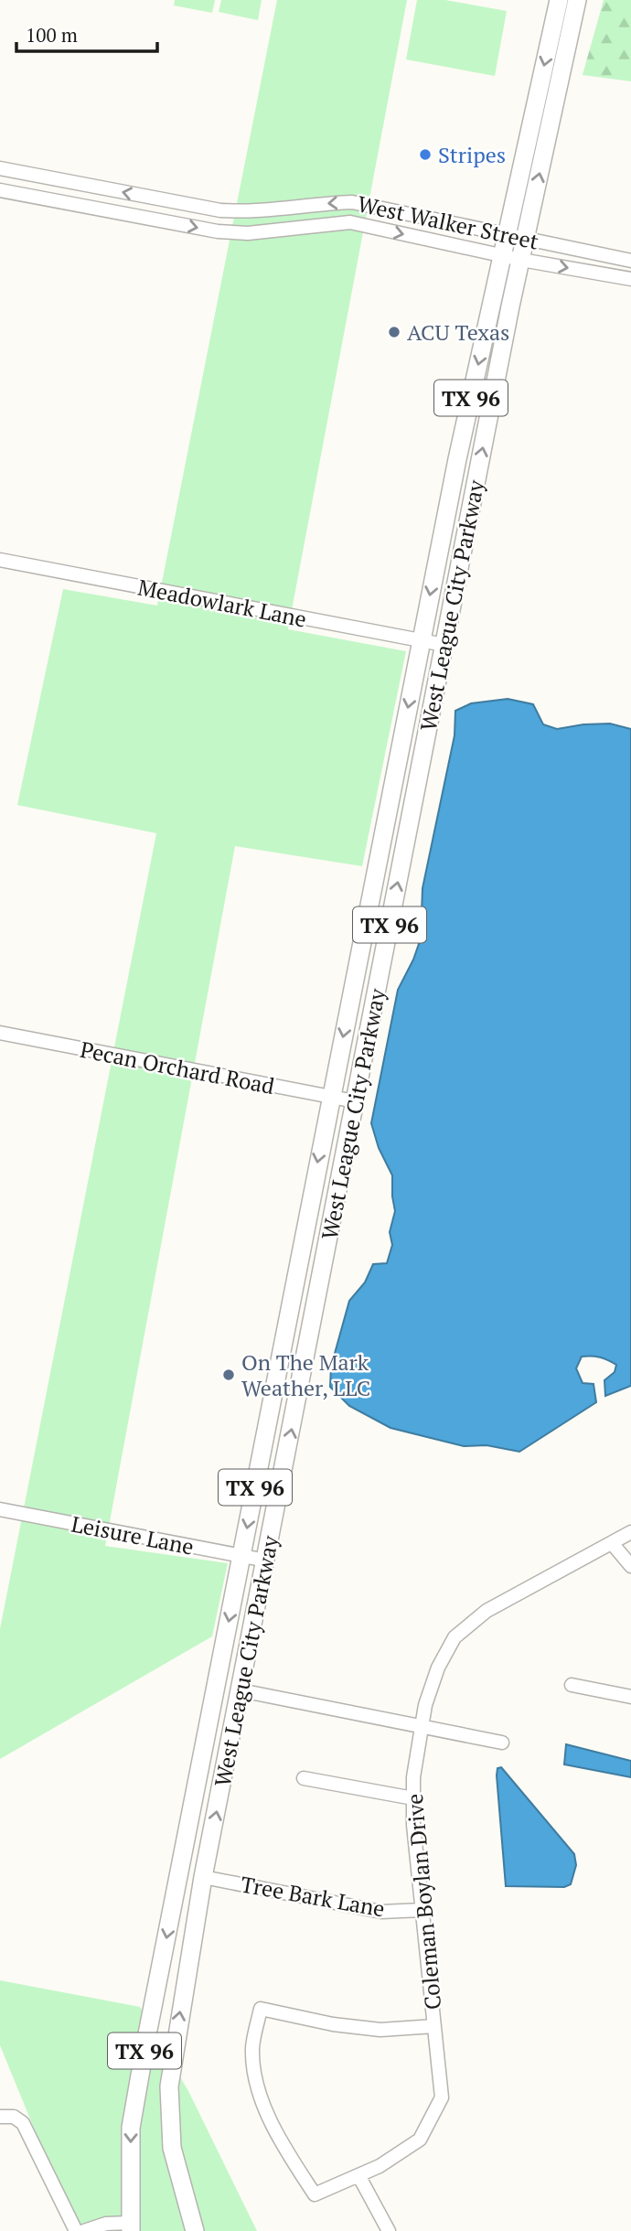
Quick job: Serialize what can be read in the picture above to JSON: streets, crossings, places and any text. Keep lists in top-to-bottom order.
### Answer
{
  "streets": {
    "main road": ["TX 96", "West League City Parkway"],
    "street": [
      "West Walker Street",
      "Meadowlark Lane",
      "Pecan Orchard Road",
      "Leisure Lane",
      "Tree Bark Lane",
      "Coleman Boylan Drive"
    ]
  },
  "crossings": [
    ["West Walker Street", "West League City Parkway"],
    ["Meadowlark Lane", "West League City Parkway"],
    ["West League City Parkway", "Pecan Orchard Road"],
    ["West League City Parkway", "Leisure Lane"],
    ["West League City Parkway", "Tree Bark Lane"],
    ["Tree Bark Lane", "Coleman Boylan Drive"]
  ],
  "places": ["Stripes", "ACU Texas", "On The Mark Weather, LLC"],
  "scale_bar": "100 m"
}
